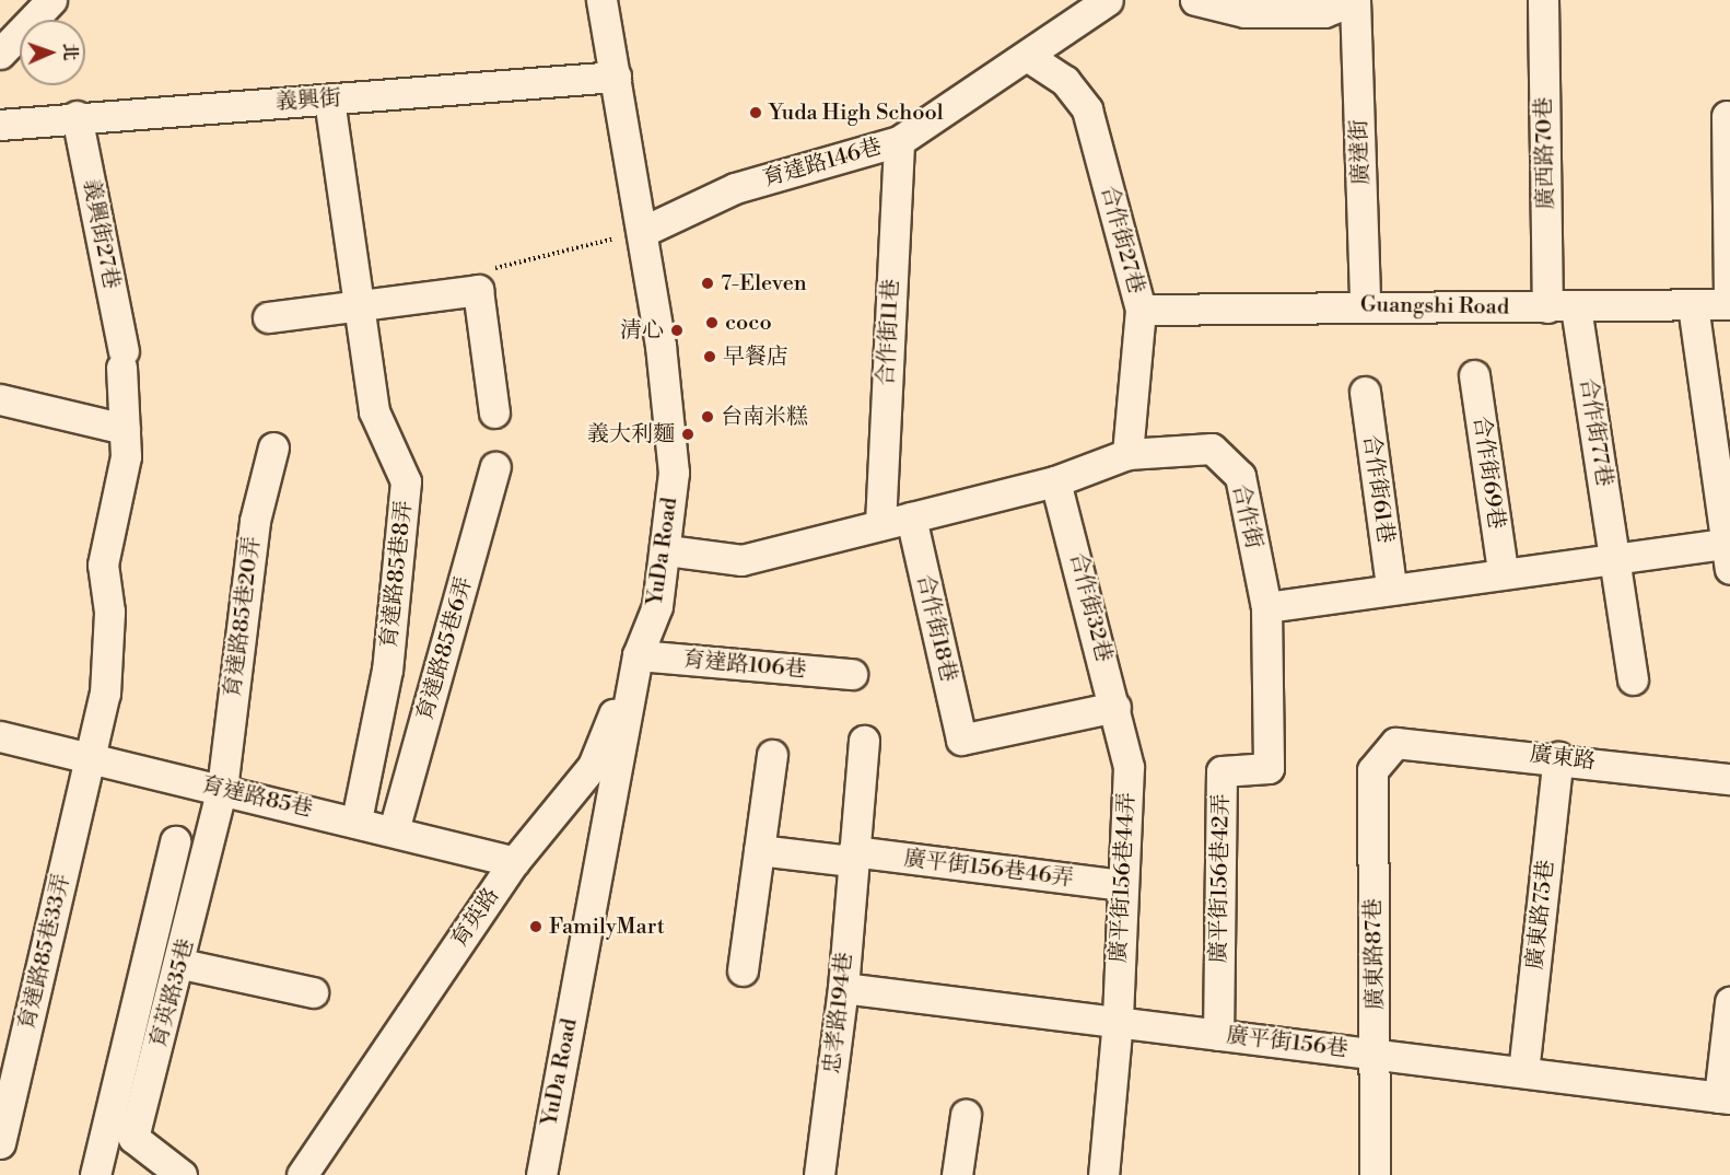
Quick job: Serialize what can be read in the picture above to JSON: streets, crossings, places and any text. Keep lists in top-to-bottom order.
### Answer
{
  "streets": {
    "street": [
      "義興街",
      "廣達街",
      "廣西路70巷",
      "育達路146巷",
      "義興街27巷",
      "合作街27巷",
      "Guangshi Road",
      "合作街11巷",
      "合作街77巷",
      "合作街69巷",
      "合作街61巷",
      "合作街",
      "YuDa Road",
      "育達路85巷8弄",
      "合作街32巷",
      "育達路85巷20弄",
      "合作街18巷",
      "育達路85巷6弄",
      "育達路106巷",
      "廣東路",
      "育達路85巷",
      "廣平街156巷46弄",
      "廣平街156巷44弄",
      "廣平街156巷42弄",
      "廣東路75巷",
      "育英路",
      "育達路85巷33弄",
      "廣東路87巷",
      "育英路35巷",
      "忠孝路194巷",
      "廣平街156巷"
    ]
  },
  "crossings": [
    ["義興街", "義興街27巷"],
    ["義興街", "YuDa Road"],
    ["義興街", "育達路85巷8弄"],
    ["廣達街", "Guangshi Road"],
    ["廣西路70巷", "Guangshi Road"],
    ["廣西路70巷", "合作街77巷"],
    ["育達路146巷", "合作街27巷"],
    ["育達路146巷", "合作街11巷"],
    ["育達路146巷", "YuDa Road"],
    ["義興街27巷", "育達路85巷33弄"],
    ["合作街27巷", "Guangshi Road"],
    ["合作街27巷", "合作街"],
    ["Guangshi Road", "合作街77巷"],
    ["合作街11巷", "合作街"],
    ["合作街", "YuDa Road"],
    ["合作街", "合作街32巷"],
    ["合作街", "合作街18巷"],
    ["合作街", "廣平街156巷42弄"],
    ["YuDa Road", "育達路106巷"],
    ["YuDa Road", "育英路"],
    ["育達路85巷8弄", "育達路85巷"],
    ["合作街32巷", "合作街18巷"],
    ["合作街32巷", "廣平街156巷44弄"],
    ["育達路85巷20弄", "育達路85巷"],
    ["育達路85巷20弄", "育英路35巷"],
    ["合作街18巷", "廣平街156巷44弄"],
    ["育達路85巷6弄", "育達路85巷"],
    ["育達路106巷", "育英路"],
    ["廣東路", "廣東路75巷"],
    ["廣東路", "廣東路87巷"],
    ["育達路85巷", "育英路"],
    ["育達路85巷", "育達路85巷33弄"],
    ["育達路85巷", "育英路35巷"],
    ["廣平街156巷46弄", "廣平街156巷44弄"],
    ["廣平街156巷46弄", "忠孝路194巷"],
    ["廣平街156巷44弄", "廣平街156巷"],
    ["廣平街156巷42弄", "廣平街156巷"],
    ["廣東路75巷", "廣平街156巷"],
    ["廣東路87巷", "廣平街156巷"],
    ["忠孝路194巷", "廣平街156巷"]
  ],
  "places": [
    "Yuda High School",
    "7-Eleven",
    "coco",
    "清心",
    "早餐店",
    "台南米糕",
    "義大利麵",
    "FamilyMart"
  ],
  "north": "right"
}
